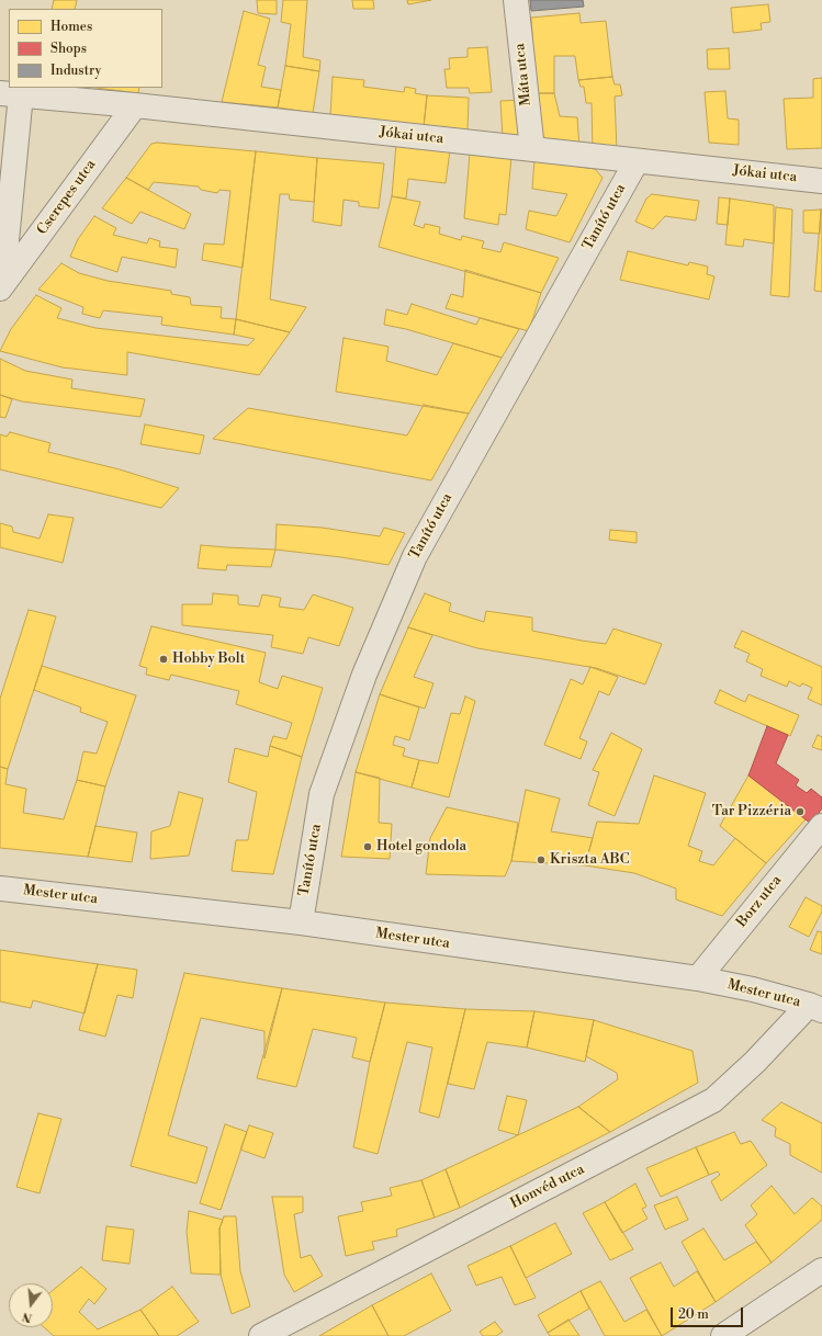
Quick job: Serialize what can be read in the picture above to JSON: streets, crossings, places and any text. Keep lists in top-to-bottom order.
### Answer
{
  "streets": {
    "street": [
      "Máta utca",
      "Jókai utca",
      "Cserepes utca",
      "Tanító utca",
      "Mester utca",
      "Borz utca",
      "Honvéd utca"
    ]
  },
  "crossings": [
    ["Máta utca", "Jókai utca"],
    ["Jókai utca", "Cserepes utca"],
    ["Jókai utca", "Tanító utca"],
    ["Tanító utca", "Mester utca"],
    ["Mester utca", "Borz utca"],
    ["Mester utca", "Honvéd utca"]
  ],
  "places": [
    "Hobby Bolt",
    "Tar Pizzéria",
    "Hotel gondola",
    "Kriszta ABC"
  ],
  "legend": ["Homes", "Shops", "Industry"],
  "scale_bar": "20 m",
  "north": "bottom"
}
